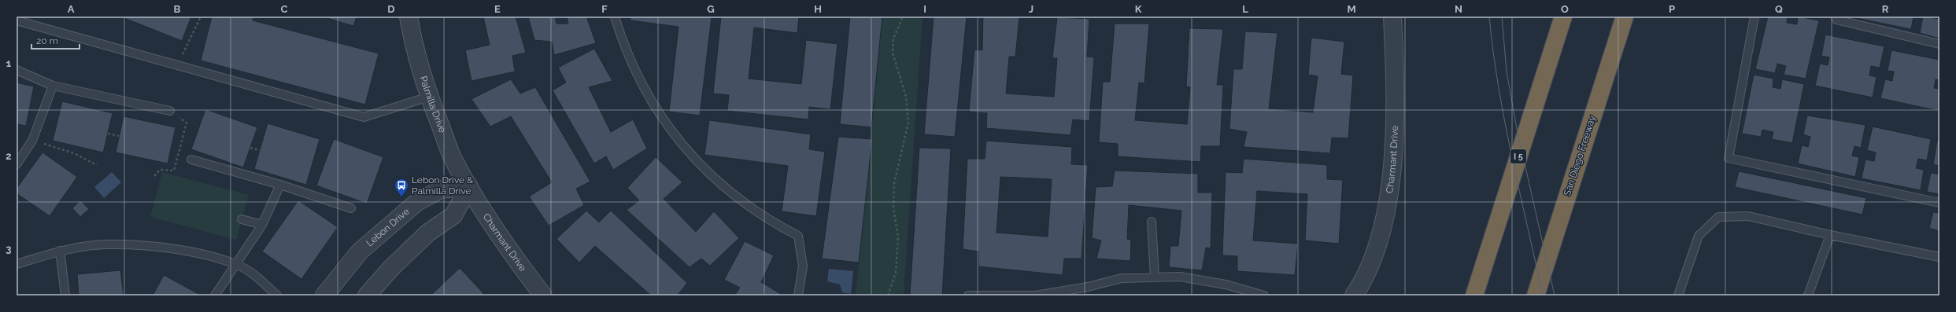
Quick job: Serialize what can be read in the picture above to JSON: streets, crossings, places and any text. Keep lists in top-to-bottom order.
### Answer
{
  "streets": {
    "highway": ["San Diego Freeway", "I 5"],
    "street": ["Palmilla Drive", "Charmant Drive", "Lebon Drive"]
  },
  "crossings": [
    ["Palmilla Drive", "Charmant Drive"],
    ["Palmilla Drive", "Lebon Drive"],
    ["Charmant Drive", "Lebon Drive"]
  ],
  "places": {
    "bus stop": ["Lebon Drive & Palmilla Drive"]
  },
  "scale_bar": "20 m",
  "grid": {
    "columns": [
      "A",
      "B",
      "C",
      "D",
      "E",
      "F",
      "G",
      "H",
      "I",
      "J",
      "K",
      "L",
      "M",
      "N",
      "O",
      "P",
      "Q",
      "R"
    ],
    "rows": ["1", "2", "3"]
  }
}
